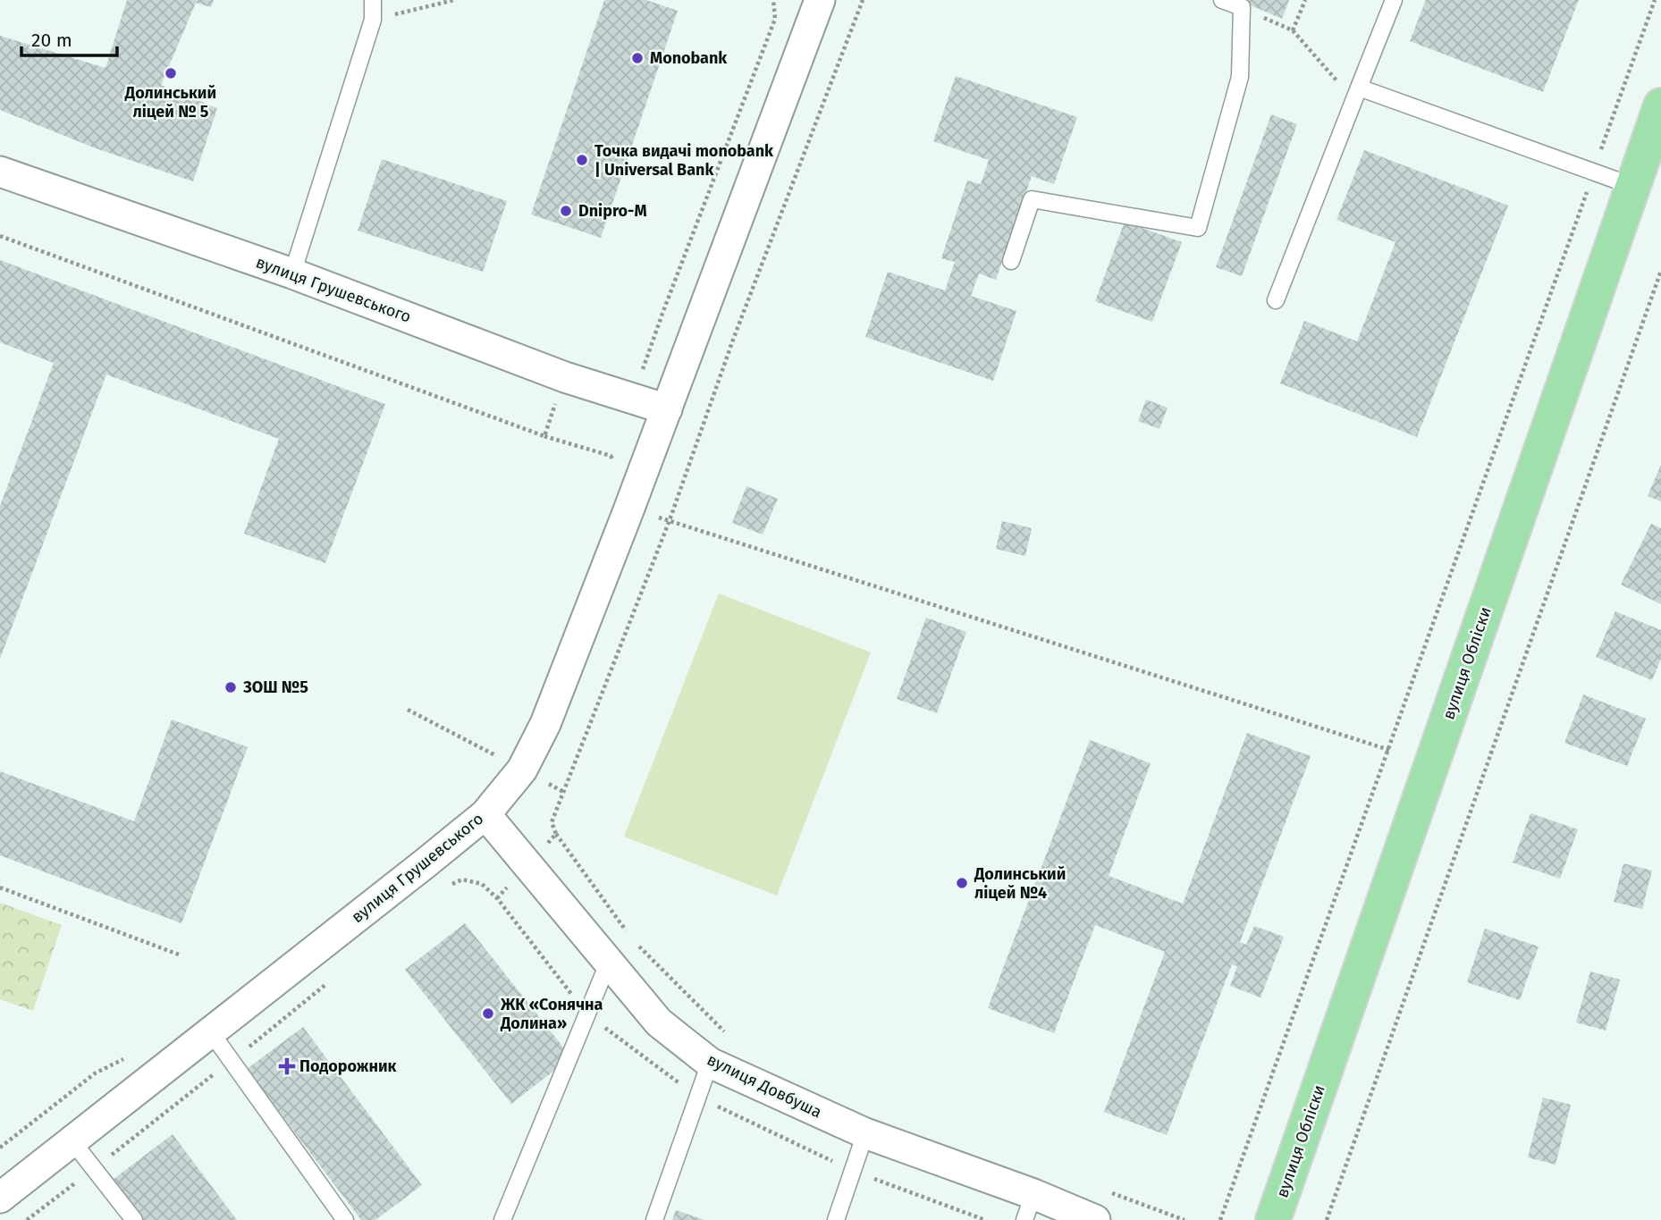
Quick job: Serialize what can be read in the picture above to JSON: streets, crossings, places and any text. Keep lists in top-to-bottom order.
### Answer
{
  "streets": {
    "main road": ["вулиця Обліски"],
    "street": ["вулиця Грушевського", "вулиця Довбуша"]
  },
  "crossings": [
    ["вулиця Грушевського", "вулиця Довбуша"]
  ],
  "places": {
    "other": [
      "Monobank",
      "Долинський ліцей № 5",
      "Точка видачі monobank | Universal Bank",
      "Dnipro-M",
      "ЗОШ №5",
      "Долинський ліцей №4",
      "ЖК «Сонячна Долина»"
    ],
    "health": ["Подорожник"]
  },
  "scale_bar": "20 m"
}
